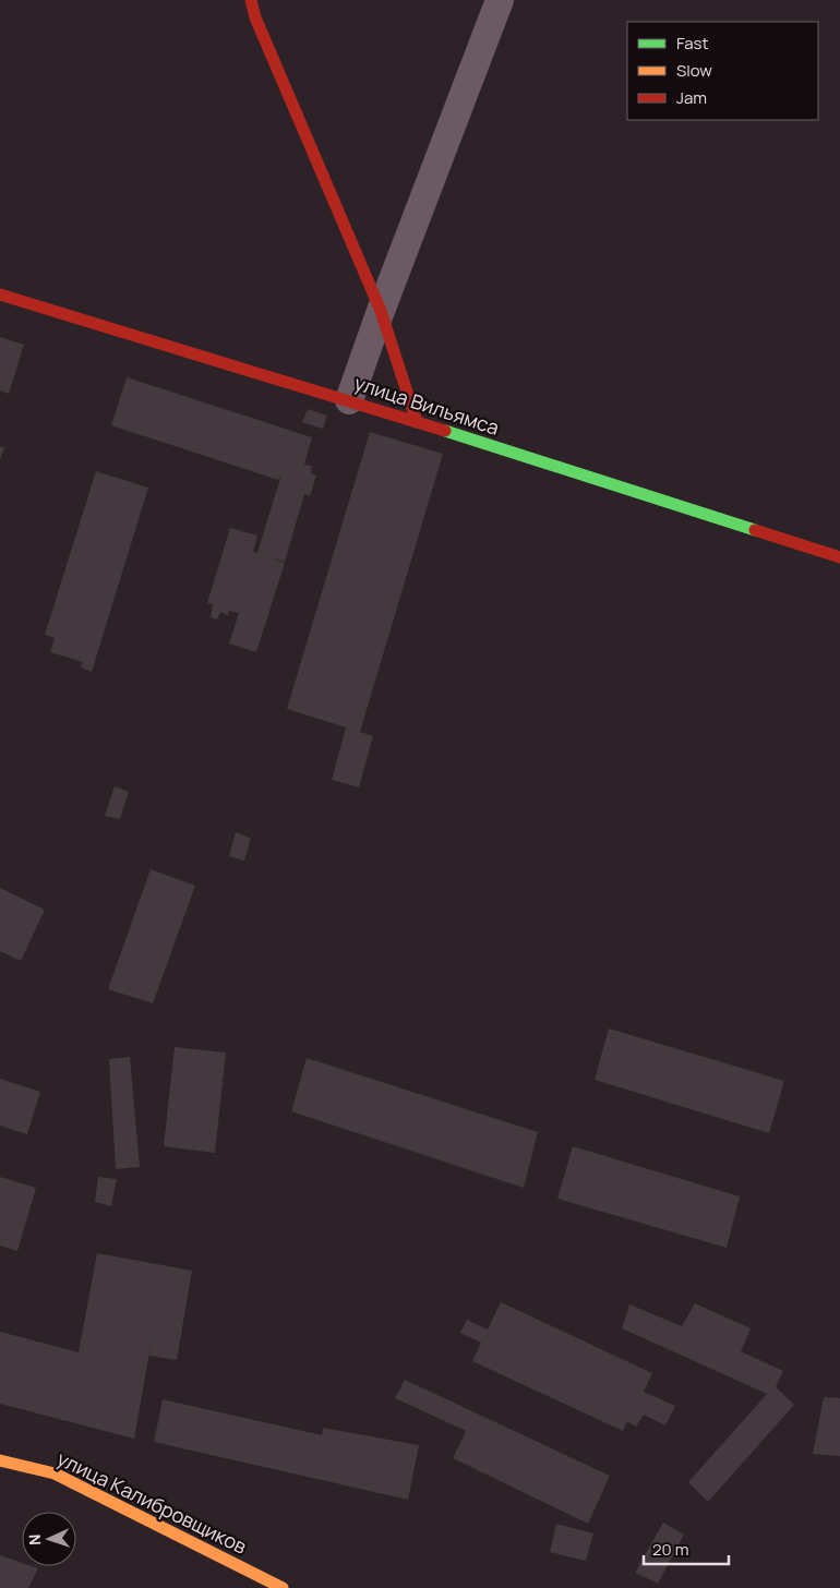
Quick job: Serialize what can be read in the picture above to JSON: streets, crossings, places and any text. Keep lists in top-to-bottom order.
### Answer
{
  "streets": {
    "street": ["улица Вильямса", "улица Калибровщиков"]
  },
  "legend": ["Fast", "Slow", "Jam"],
  "scale_bar": "20 m",
  "north": "left"
}
